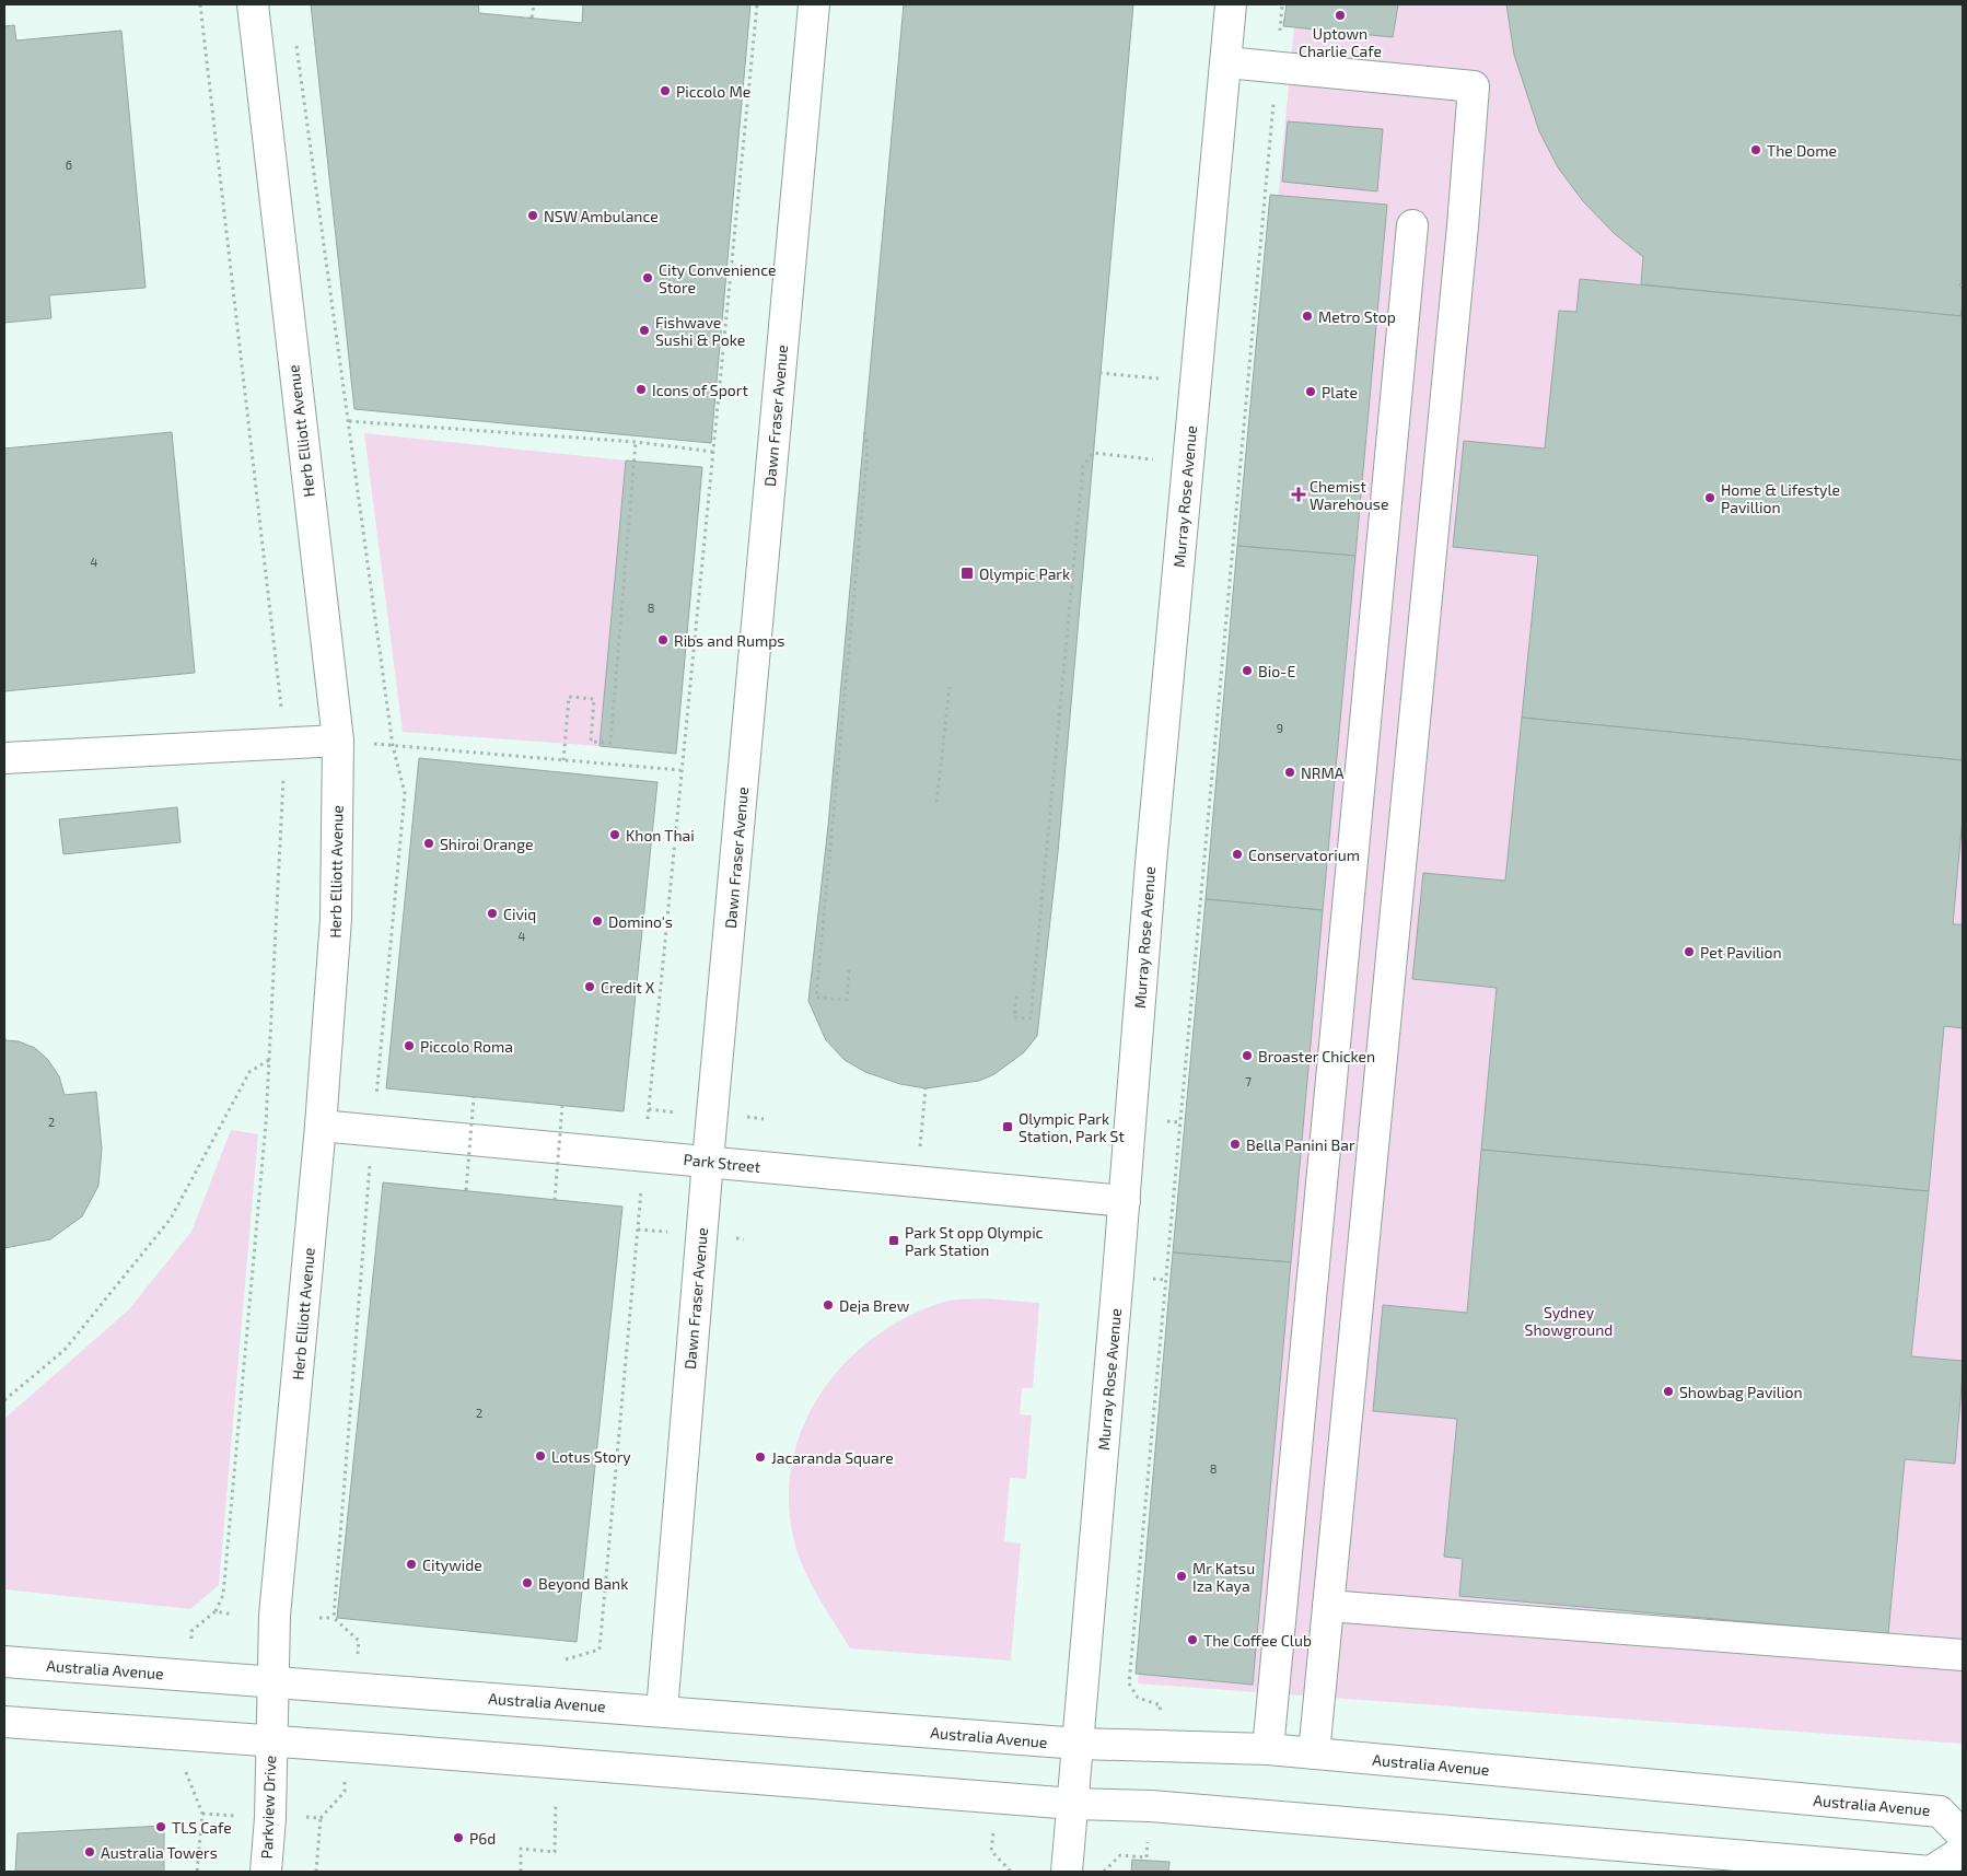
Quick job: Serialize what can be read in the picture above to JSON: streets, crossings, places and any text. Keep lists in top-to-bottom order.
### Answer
{
  "streets": {
    "street": [
      "Dawn Fraser Avenue",
      "Herb Elliott Avenue",
      "Murray Rose Avenue",
      "Park Street",
      "Australia Avenue",
      "Parkview Drive"
    ]
  },
  "crossings": [
    ["Dawn Fraser Avenue", "Park Street"],
    ["Dawn Fraser Avenue", "Australia Avenue"],
    ["Herb Elliott Avenue", "Park Street"],
    ["Herb Elliott Avenue", "Australia Avenue"],
    ["Herb Elliott Avenue", "Parkview Drive"],
    ["Murray Rose Avenue", "Park Street"],
    ["Murray Rose Avenue", "Australia Avenue"]
  ],
  "parks": ["Sydney Showground"],
  "places": {
    "other": [
      "Uptown Charlie Cafe",
      "Piccolo Me",
      "The Dome",
      "NSW Ambulance",
      "City Convenience Store",
      "Metro Stop",
      "Fishwave Sushi & Poke",
      "Icons of Sport",
      "Plate",
      "Home & Lifestyle Pavillion",
      "Ribs and Rumps",
      "Bio-E",
      "NRMA",
      "Khon Thai",
      "Shiroi Orange",
      "Conservatorium",
      "Civiq",
      "Domino's",
      "Pet Pavilion",
      "Credit X",
      "Piccolo Roma",
      "Broaster Chicken",
      "Bella Panini Bar",
      "Deja Brew",
      "Showbag Pavilion",
      "Lotus Story",
      "Jacaranda Square",
      "Citywide",
      "Mr Katsu Iza Kaya",
      "Beyond Bank",
      "The Coffee Club",
      "TLS Cafe",
      "P6d",
      "Australia Towers"
    ],
    "health": ["Chemist Warehouse"],
    "transit": ["Olympic Park", "Olympic Park Station, Park St", "Park St opp Olympic Park Station"]
  },
  "house_numbers": [
    "6",
    "4",
    "8",
    "9",
    "4",
    "7",
    "2",
    "2",
    "8"
  ]
}
